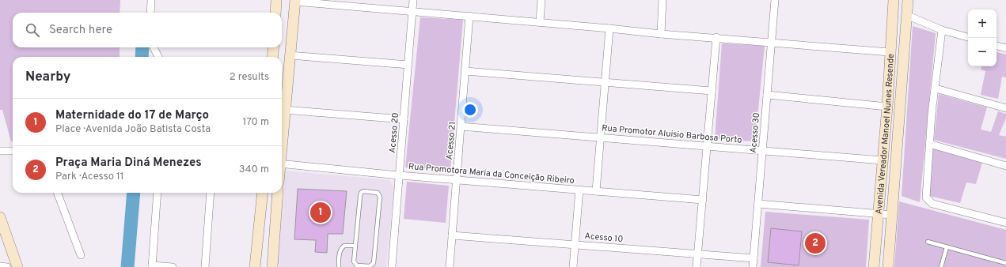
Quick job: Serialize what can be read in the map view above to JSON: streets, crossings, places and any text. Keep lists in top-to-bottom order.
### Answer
{
  "streets": {
    "street": [
      "Acesso 20",
      "Acesso 30",
      "Rua Promotor Aluisio Barbosa Porto",
      "Avenida Vereador Manoel Nunes Resende",
      "Acesso 21",
      "Rua Promotora Maria da Conceição Ribeiro",
      "Acesso 10"
    ]
  },
  "crossings": [
    ["Acesso 20", "Rua Promotora Maria da Conceição Ribeiro"],
    ["Acesso 30", "Rua Promotor Aluisio Barbosa Porto"],
    ["Acesso 30", "Acesso 10"],
    ["Rua Promotor Aluisio Barbosa Porto", "Avenida Vereador Manoel Nunes Resende"],
    ["Rua Promotor Aluisio Barbosa Porto", "Acesso 21"],
    ["Acesso 21", "Rua Promotora Maria da Conceição Ribeiro"],
    ["Acesso 21", "Acesso 10"]
  ],
  "page": {
    "map_buttons": ["+", "−"],
    "search": "Search here",
    "heading": ["Nearby", "2 results"],
    "list": [
      {
        "mark": "1",
        "name": "Maternidade do 17 de Março",
        "note": "Place · Avenida João Batista Costa",
        "value": "170 m"
      },
      {
        "mark": "2",
        "name": "Praça Maria Diná Menezes",
        "note": "Park · Acesso 11",
        "value": "340 m"
      }
    ],
    "pins": ["1", "2"]
  }
}
